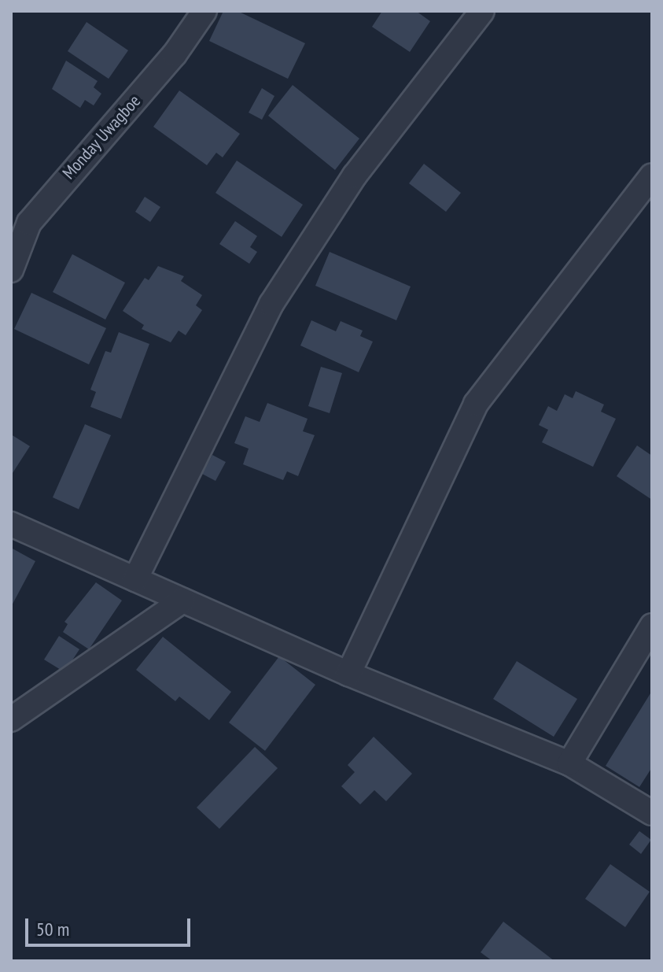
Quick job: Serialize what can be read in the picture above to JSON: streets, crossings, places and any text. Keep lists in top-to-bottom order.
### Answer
{
  "streets": {
    "street": ["Monday Uwagboe"]
  },
  "scale_bar": "50 m"
}
